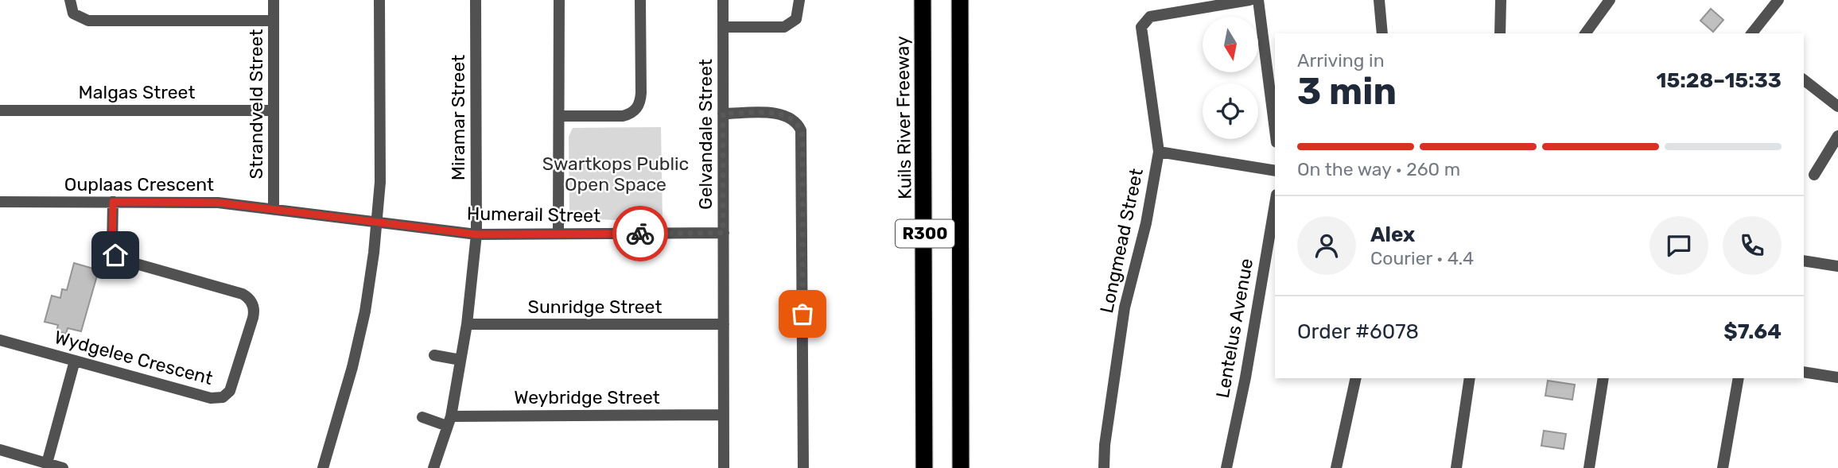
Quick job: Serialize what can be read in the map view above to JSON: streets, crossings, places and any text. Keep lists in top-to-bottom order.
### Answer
{
  "streets": {
    "highway": ["Kuils River Freeway", "R300"],
    "street": [
      "Malgas Street",
      "Strandveld Street",
      "Miramar Street",
      "Gelvandale Street",
      "Ouplaas Crescent",
      "Humerail Street",
      "Longmead Street",
      "Sunridge Street",
      "Lentelus Avenue",
      "Wydgelee Crescent",
      "Weybridge Street"
    ]
  },
  "crossings": [
    ["Malgas Street", "Strandveld Street"],
    ["Strandveld Street", "Ouplaas Crescent"],
    ["Miramar Street", "Humerail Street"],
    ["Miramar Street", "Sunridge Street"],
    ["Miramar Street", "Weybridge Street"],
    ["Gelvandale Street", "Humerail Street"],
    ["Gelvandale Street", "Sunridge Street"],
    ["Gelvandale Street", "Weybridge Street"],
    ["Ouplaas Crescent", "Humerail Street"],
    ["Ouplaas Crescent", "Wydgelee Crescent"]
  ],
  "parks": ["Swartkops Public Open Space"],
  "north": "bottom",
  "page": {
    "heading": ["3 min", "Arriving in", "15:28–15:33"],
    "panel": [
      "Alex",
      "Courier · 4.4",
      "Order #6078",
      "$7.64"
    ],
    "bar": "On the way · 260 m"
  }
}
